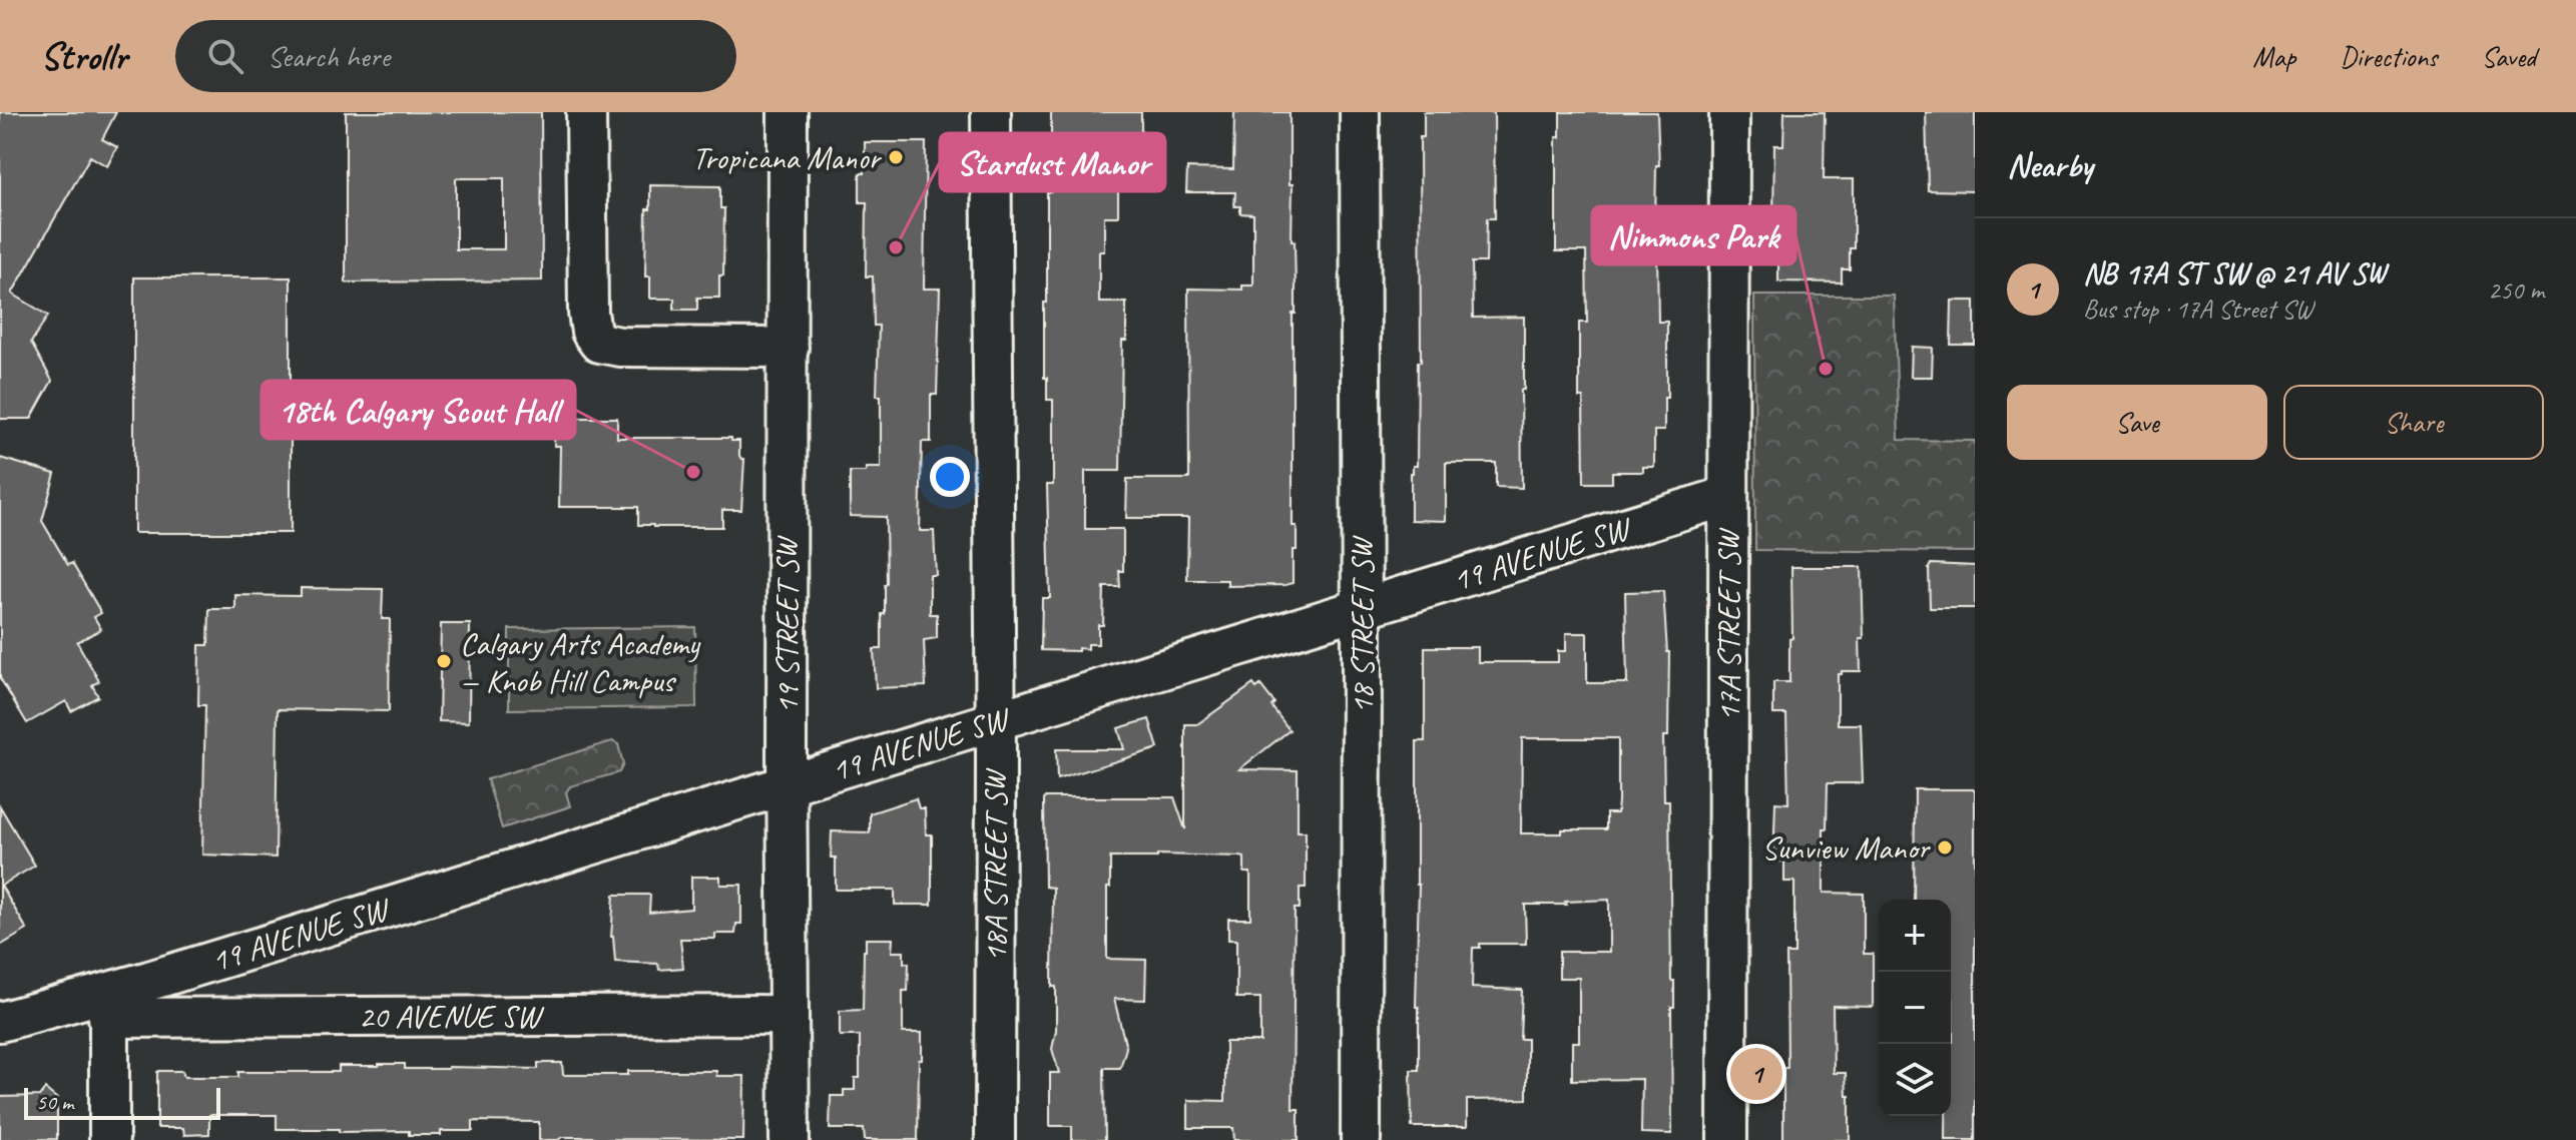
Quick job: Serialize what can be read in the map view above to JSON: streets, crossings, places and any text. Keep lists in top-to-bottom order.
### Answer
{
  "streets": {
    "street": [
      "19 AVENUE SW",
      "19 STREET SW",
      "18 STREET SW",
      "17A STREET SW",
      "18A STREET SW",
      "20 AVENUE SW"
    ]
  },
  "crossings": [
    ["19 AVENUE SW", "19 STREET SW"],
    ["19 AVENUE SW", "18 STREET SW"],
    ["19 AVENUE SW", "17A STREET SW"],
    ["19 AVENUE SW", "18A STREET SW"],
    ["19 AVENUE SW", "20 AVENUE SW"],
    ["19 STREET SW", "20 AVENUE SW"]
  ],
  "places": [
    "Tropicana Manor",
    "Stardust Manor",
    "Nimmons Park",
    "18th Calgary Scout Hall",
    "Calgary Arts Academy — Knob Hill Campus",
    "Sunview Manor"
  ],
  "scale_bar": "50 m",
  "page": {
    "header": "Strollr",
    "search": "Search here",
    "nav": ["Map", "Directions", "Saved"],
    "heading": "Nearby",
    "list": [
      {
        "mark": "1",
        "name": "NB 17A ST SW @ 21 AV SW",
        "note": "Bus stop · 17A Street SW",
        "value": "250 m"
      }
    ],
    "buttons": ["Save", "Share"],
    "map_buttons": ["+", "−"],
    "pins": "1",
    "scale": "50 m"
  }
}
